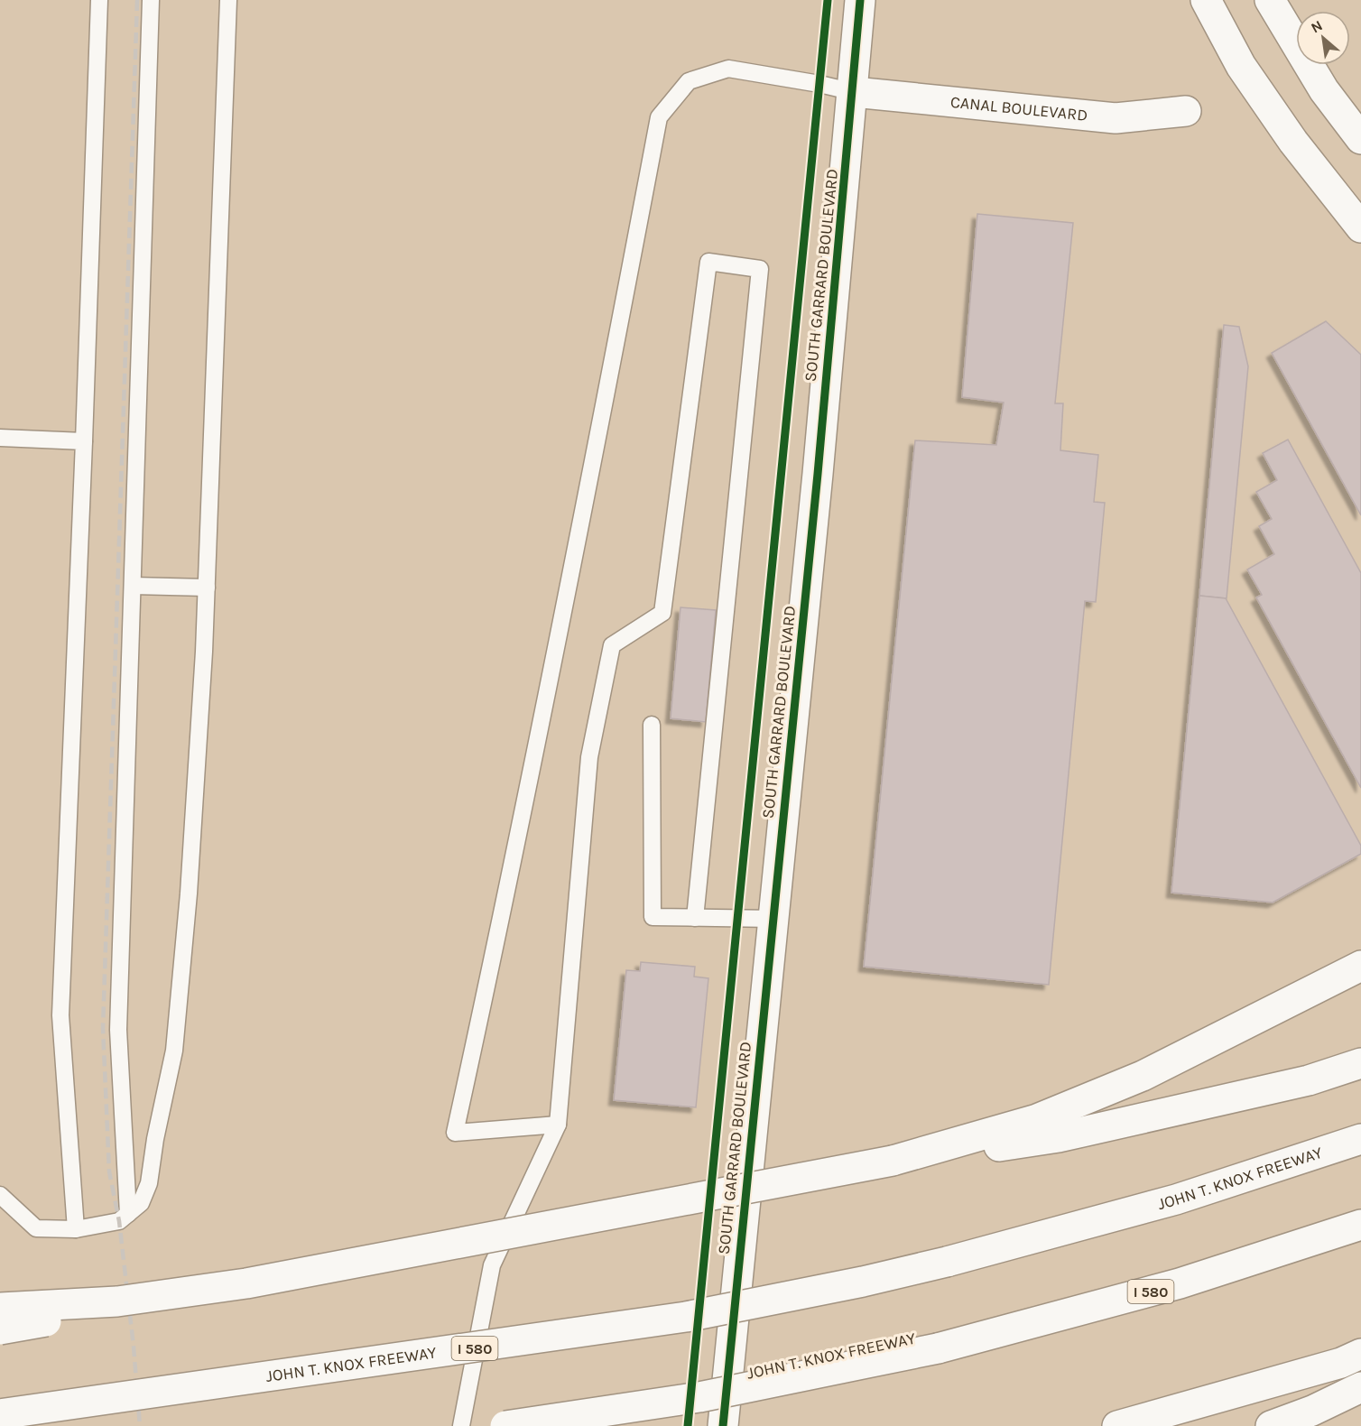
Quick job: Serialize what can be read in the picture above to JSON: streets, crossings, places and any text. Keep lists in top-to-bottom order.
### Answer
{
  "streets": {
    "main road": [
      "CANAL BOULEVARD",
      "SOUTH GARRARD BOULEVARD",
      "JOHN T. KNOX FREEWAY",
      "I 580"
    ]
  },
  "crossings": [
    ["CANAL BOULEVARD", "SOUTH GARRARD BOULEVARD"]
  ],
  "north": "top left"
}
